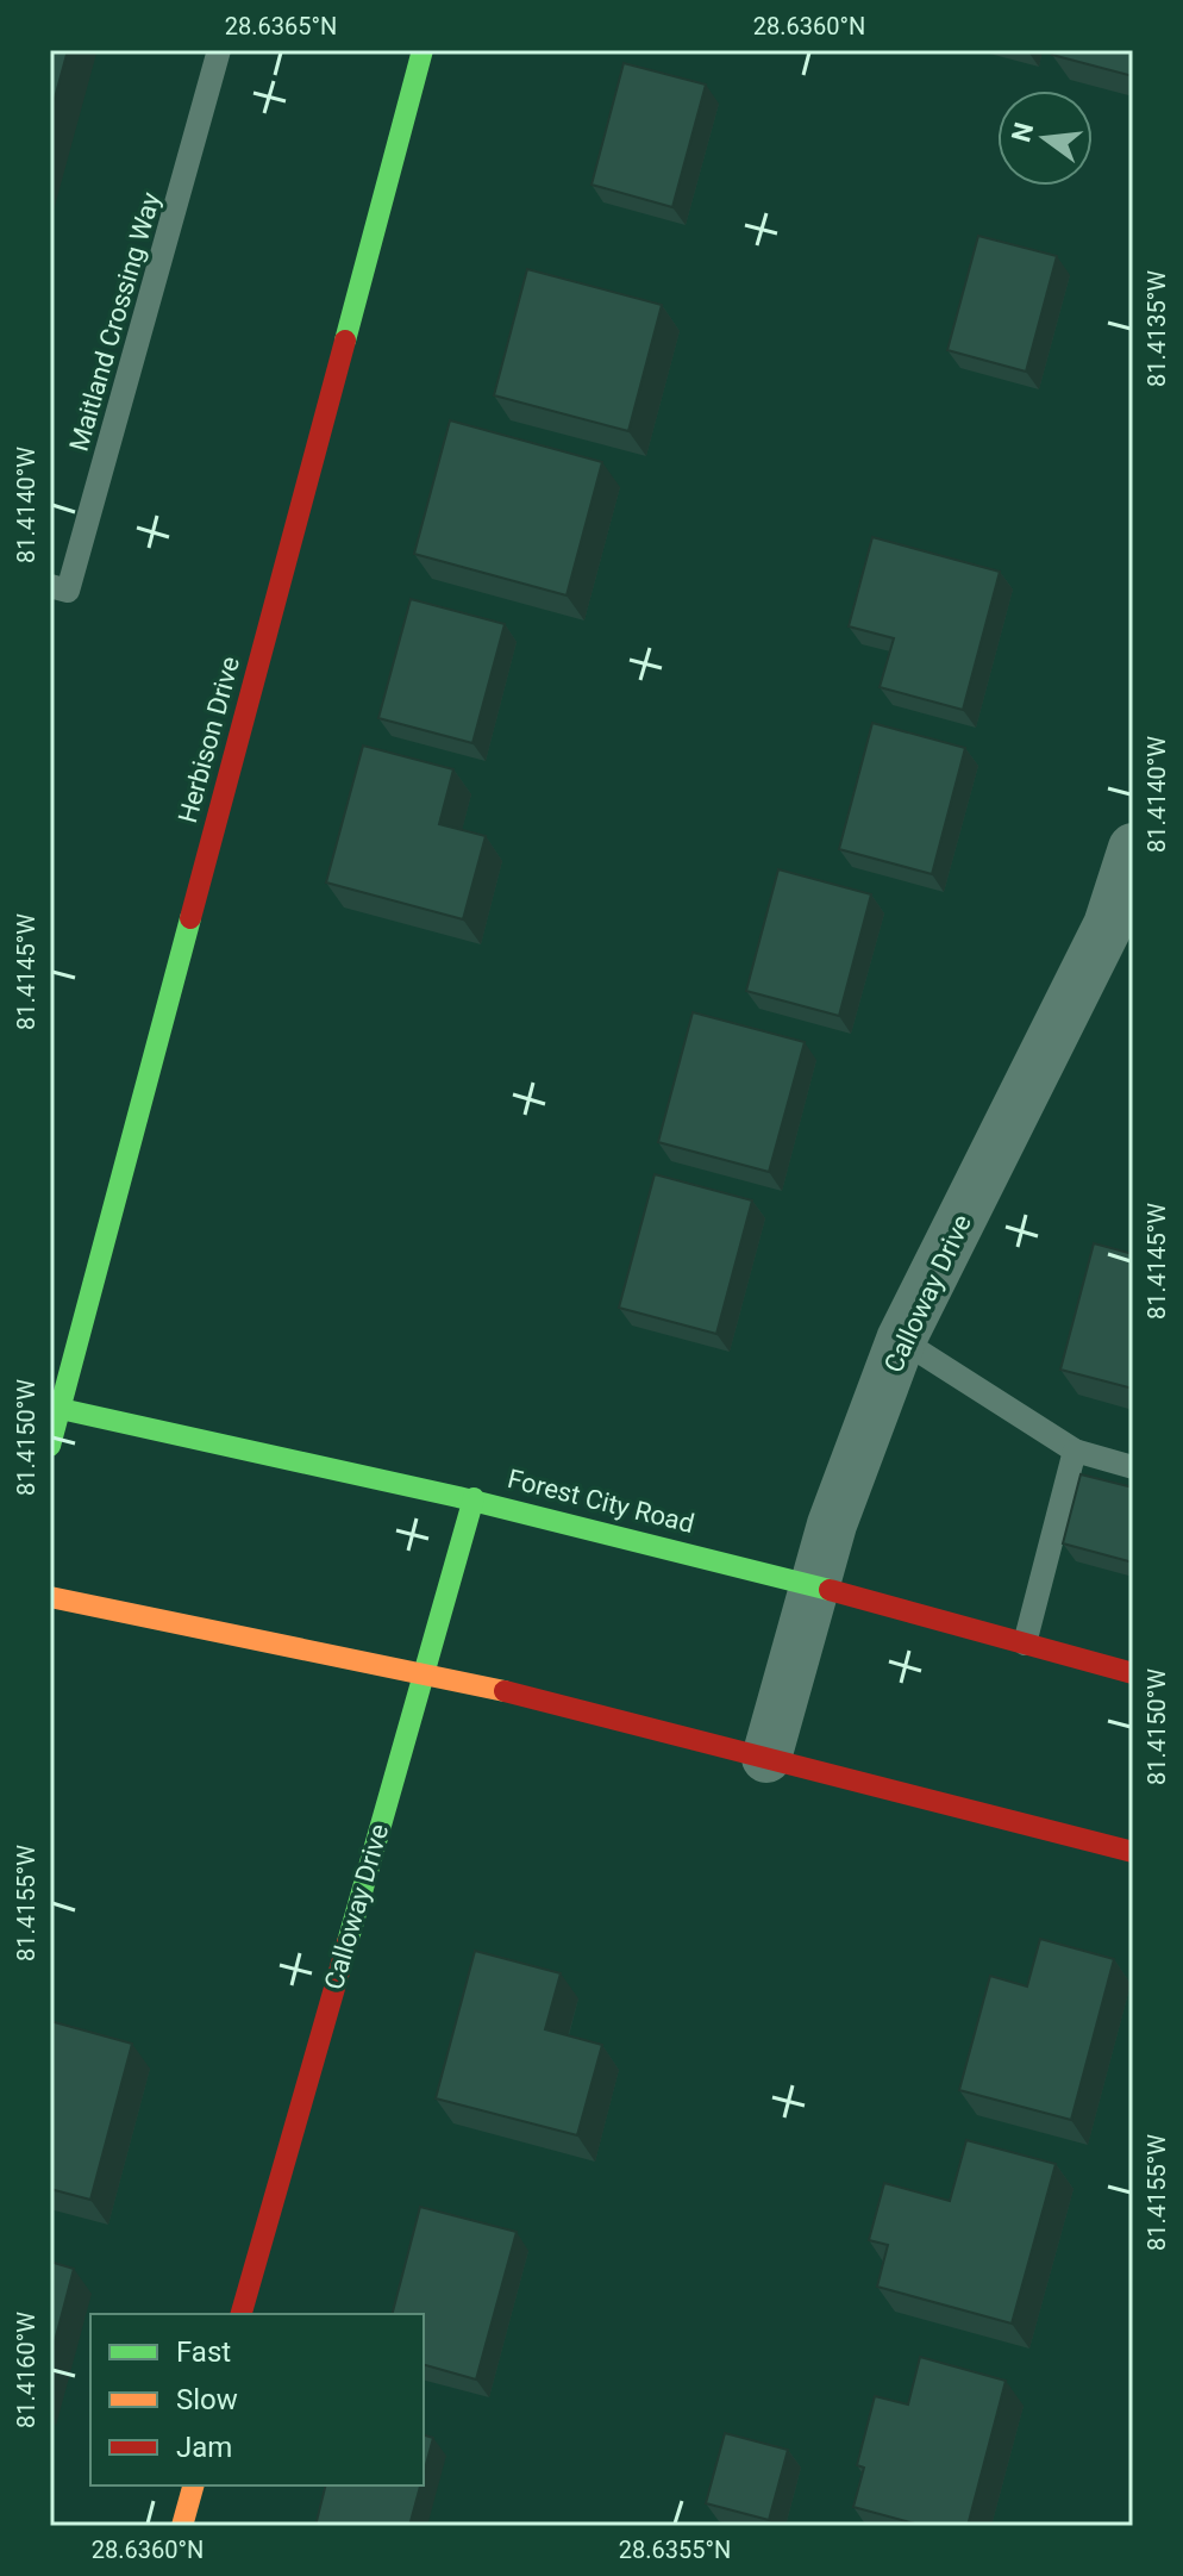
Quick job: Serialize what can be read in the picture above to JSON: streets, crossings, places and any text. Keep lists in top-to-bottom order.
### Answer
{
  "streets": {
    "street": ["Herbison Drive", "Calloway Drive", "Forest City Road"],
    "lane": ["Maitland Crossing Way"]
  },
  "crossings": [
    ["Herbison Drive", "Forest City Road"],
    ["Calloway Drive", "Forest City Road"]
  ],
  "legend": ["Fast", "Slow", "Jam"],
  "north": "left",
  "coordinates": [
    "28.6365°N",
    "28.6360°N",
    "81.4135°W",
    "81.4140°W",
    "81.4145°W",
    "81.4150°W",
    "81.4155°W",
    "81.4160°W",
    "28.6355°N"
  ]
}
